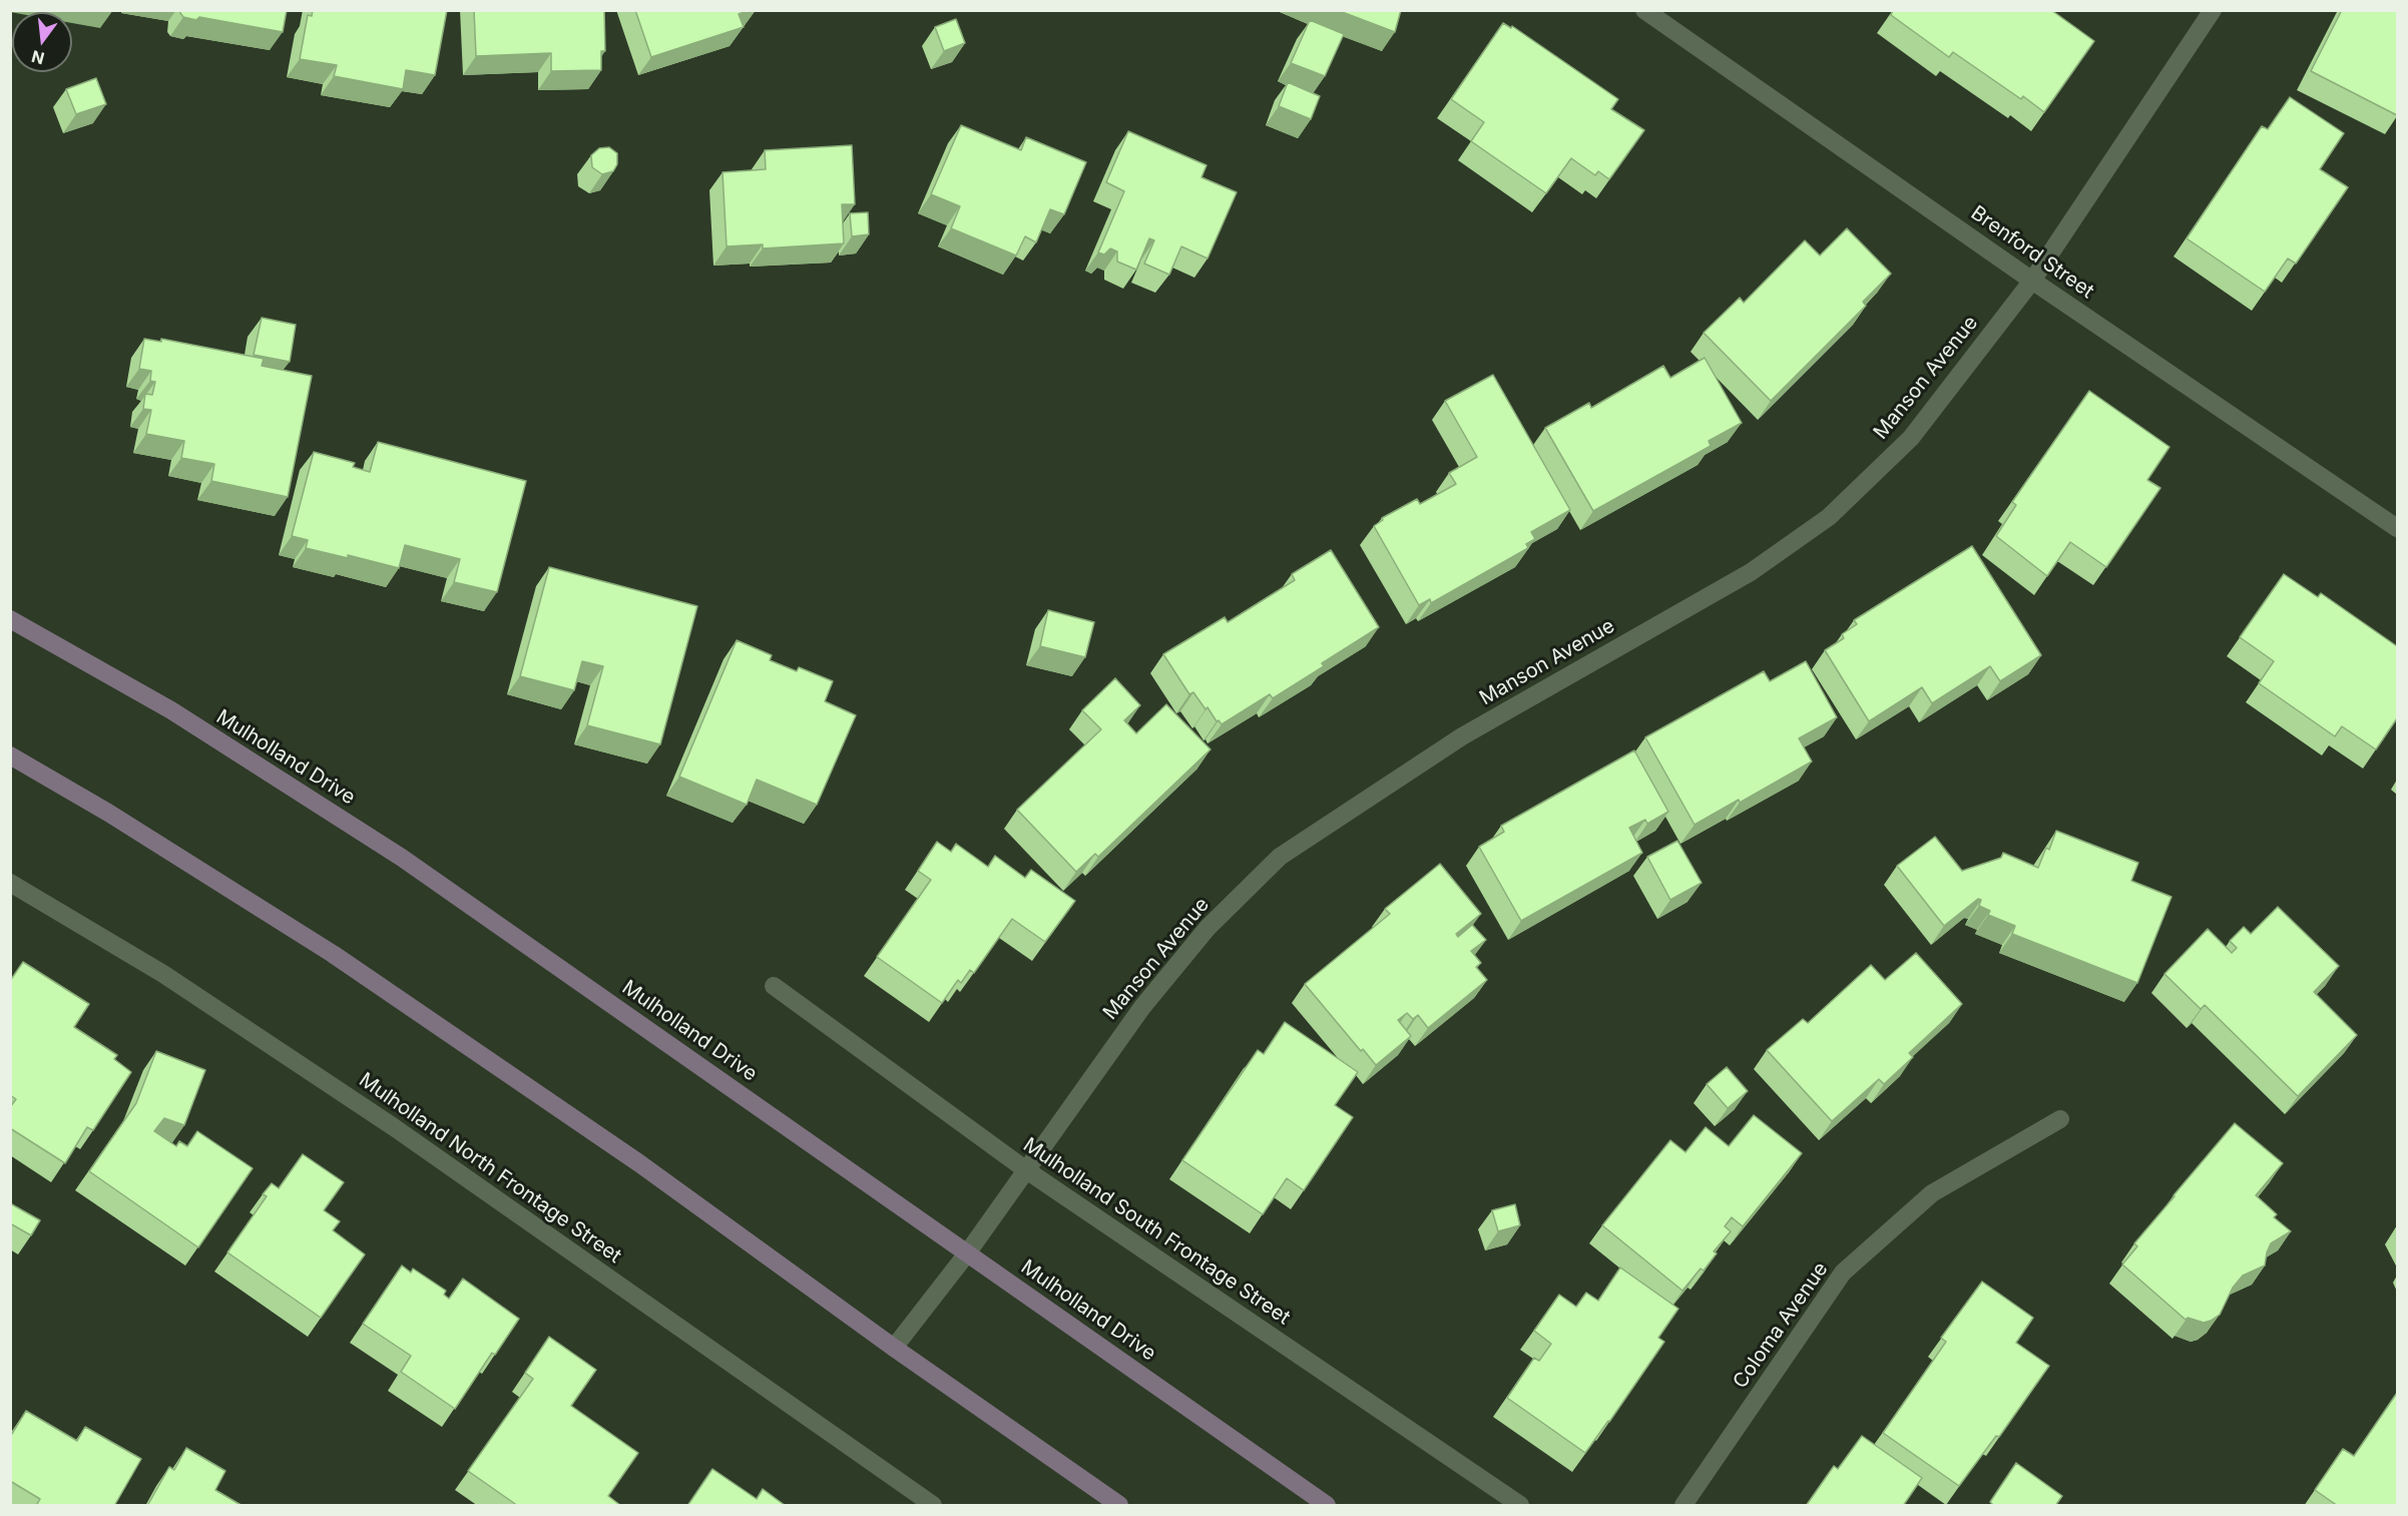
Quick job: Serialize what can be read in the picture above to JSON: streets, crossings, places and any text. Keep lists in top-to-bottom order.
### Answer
{
  "streets": {
    "main road": ["Mulholland Drive"],
    "street": [
      "Brenford Street",
      "Manson Avenue",
      "Mulholland North Frontage Street",
      "Mulholland South Frontage Street",
      "Coloma Avenue"
    ]
  },
  "crossings": [
    ["Brenford Street", "Manson Avenue"],
    ["Manson Avenue", "Mulholland Drive"],
    ["Manson Avenue", "Mulholland South Frontage Street"]
  ],
  "north": "bottom"
}
